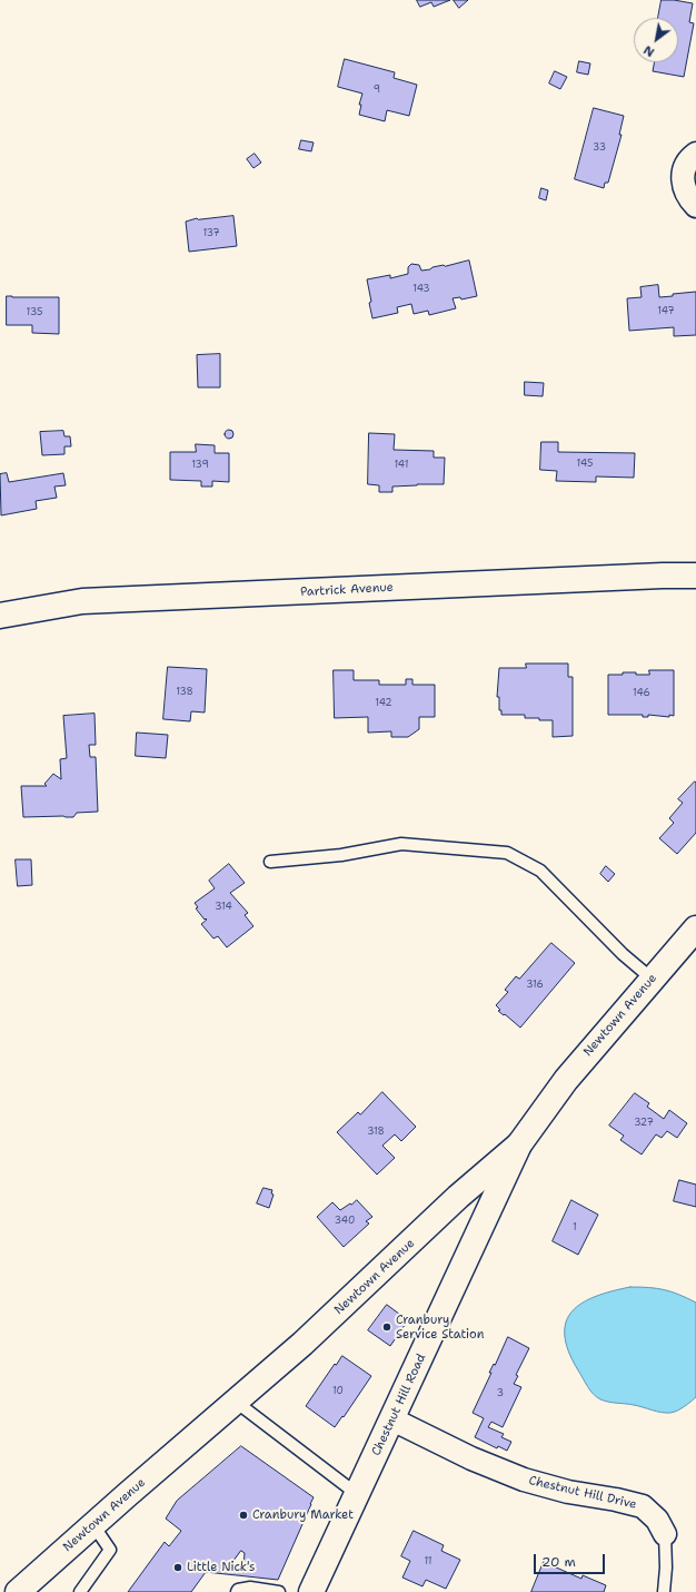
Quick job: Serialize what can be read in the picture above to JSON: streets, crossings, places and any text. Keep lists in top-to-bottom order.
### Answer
{
  "streets": {
    "street": [
      "Partrick Avenue",
      "Newtown Avenue",
      "Chestnut Hill Road",
      "Chestnut Hill Drive"
    ]
  },
  "crossings": [
    ["Newtown Avenue", "Chestnut Hill Road"],
    ["Chestnut Hill Road", "Chestnut Hill Drive"]
  ],
  "places": ["Cranbury Service Station", "Cranbury Market", "Little Nick's"],
  "house_numbers": [
    "9",
    "33",
    "137",
    "143",
    "147",
    "135",
    "145",
    "139",
    "141",
    "138",
    "146",
    "142",
    "314",
    "316",
    "327",
    "318",
    "340",
    "1",
    "10",
    "3",
    "11"
  ],
  "scale_bar": "20 m",
  "north": "bottom left"
}
